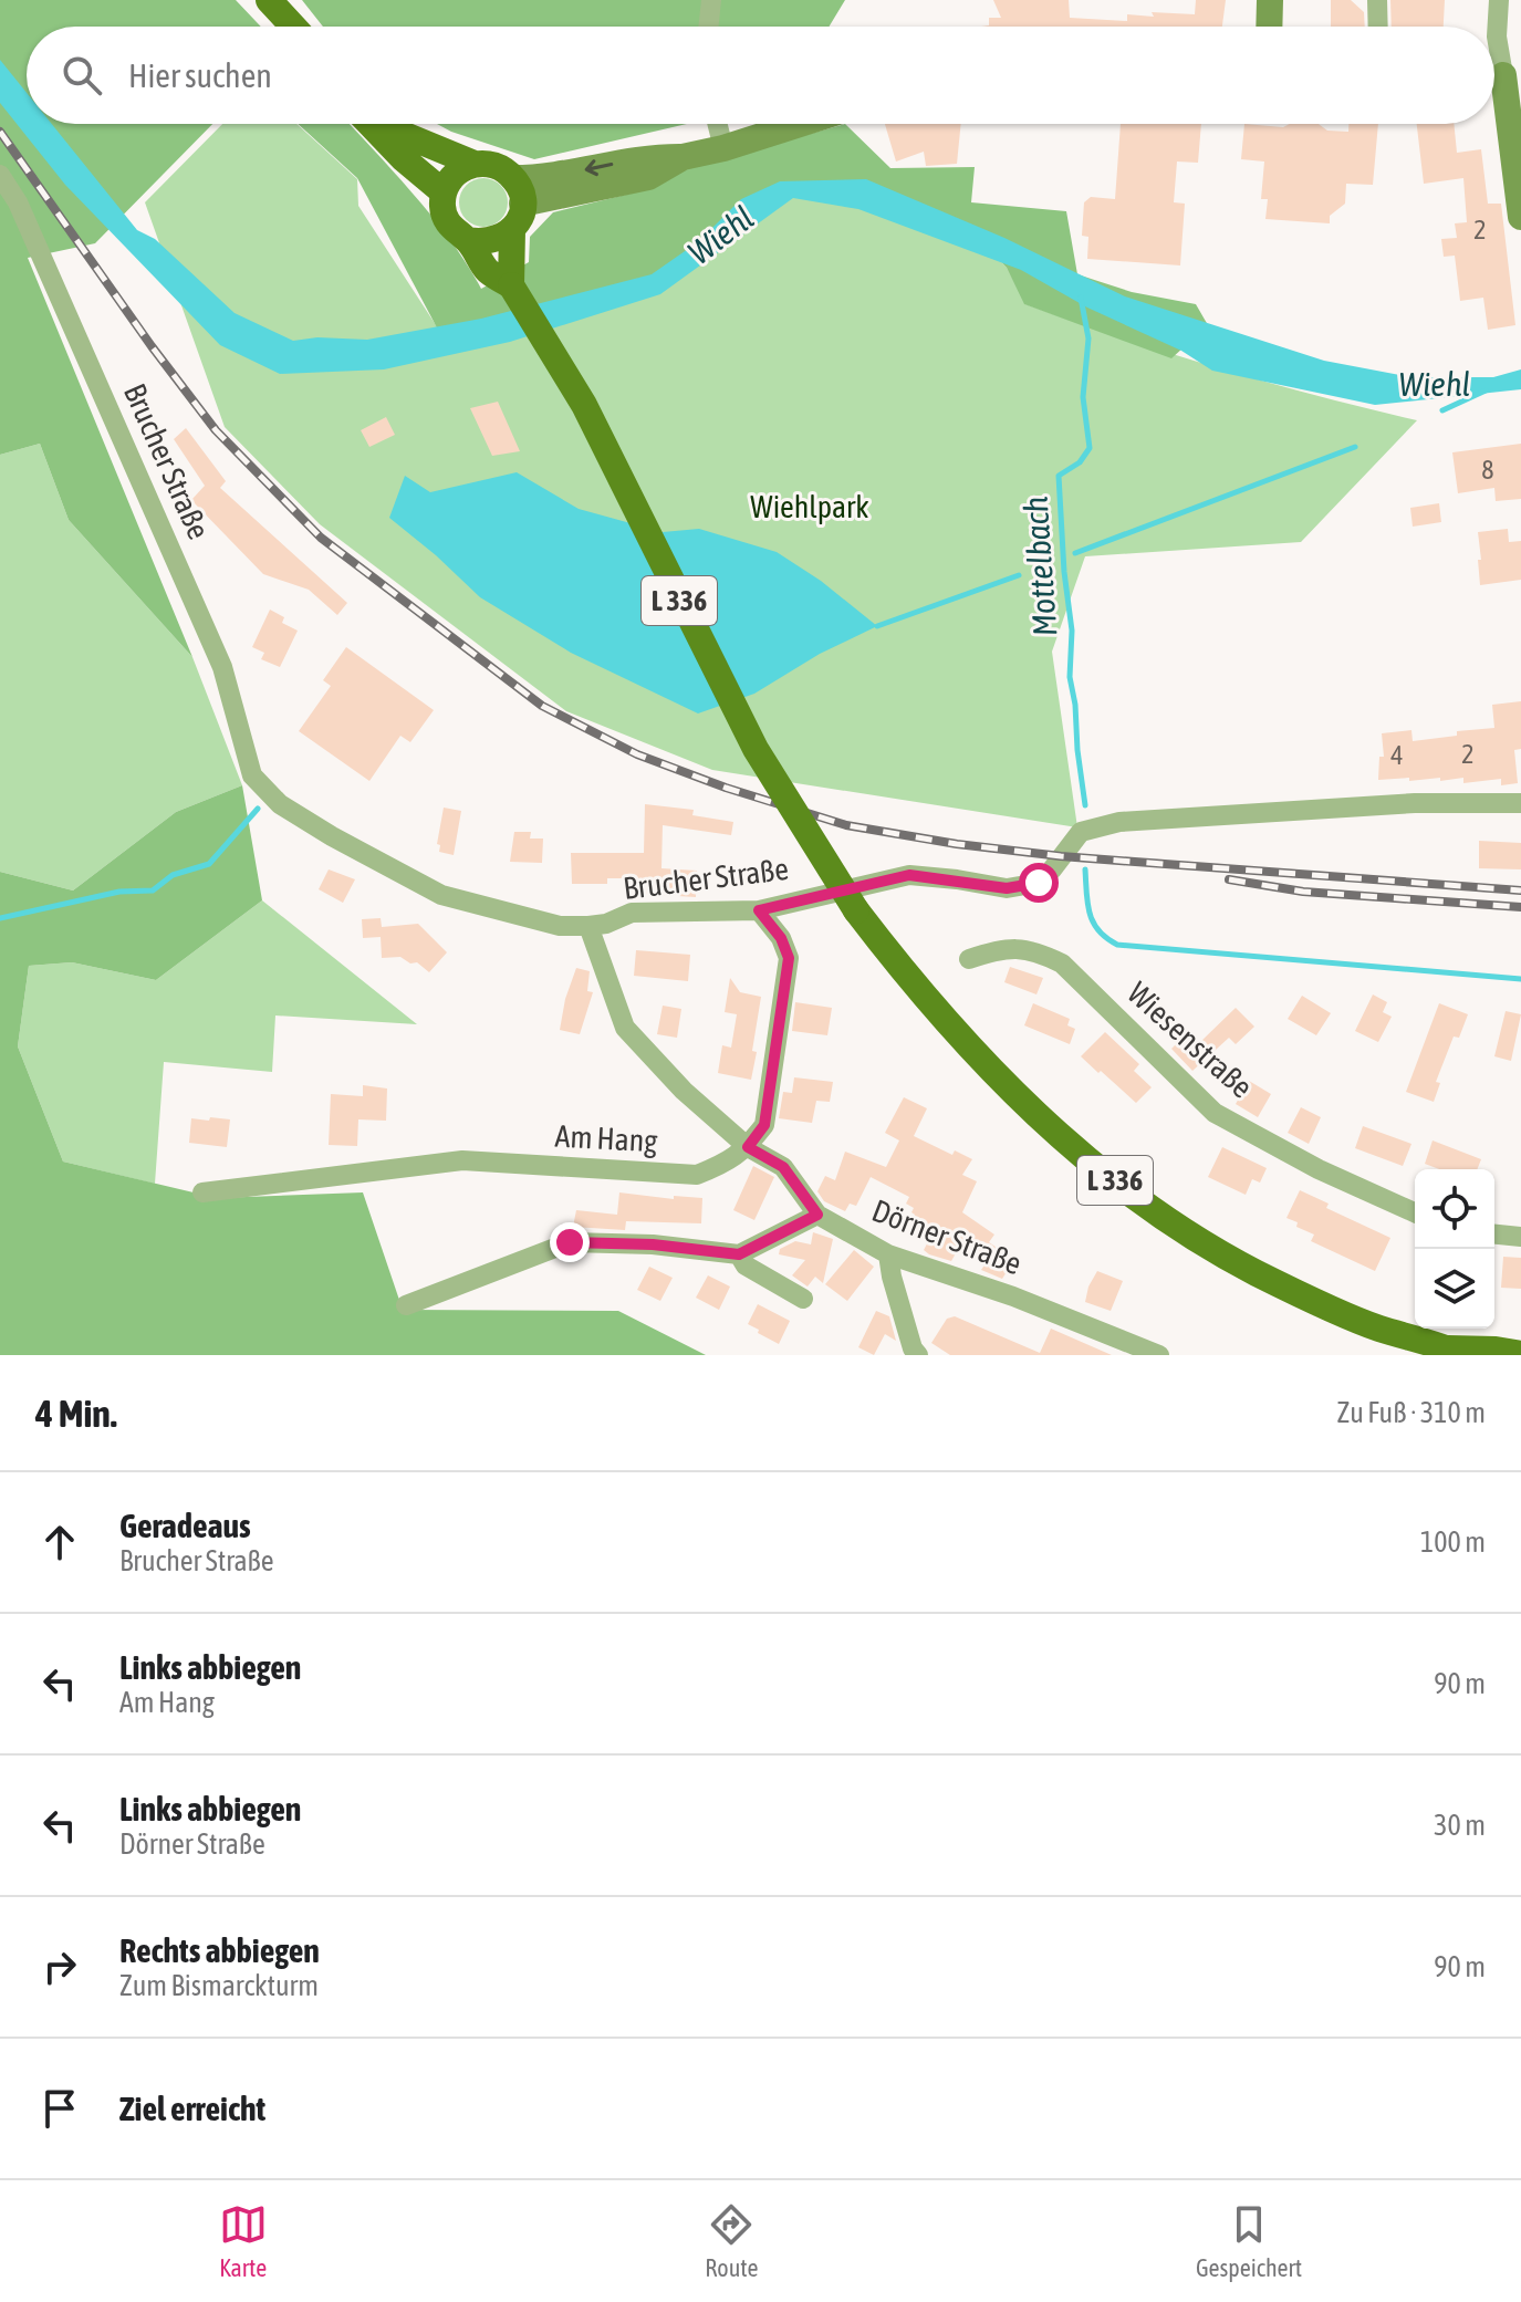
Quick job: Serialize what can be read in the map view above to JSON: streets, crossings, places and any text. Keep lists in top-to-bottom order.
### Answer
{
  "streets": {
    "main road": ["L 336"],
    "street": [
      "Brucher Straße",
      "Wiesenstraße",
      "Am Hang",
      "Dörner Straße"
    ]
  },
  "crossings": [
    ["Brucher Straße", "Dörner Straße"],
    ["Am Hang", "Dörner Straße"]
  ],
  "water": ["Wiehl", "Mottelbach"],
  "parks": ["Wiehlpark"],
  "house_numbers": [
    "2",
    "8",
    "2",
    "4"
  ],
  "page": {
    "search": "Hier suchen",
    "heading": ["4 Min.", "Zu Fuß · 310 m"],
    "list": [
      ["Geradeaus", "Brucher Straße", "100 m"],
      ["Links abbiegen", "Am Hang", "90 m"],
      ["Links abbiegen", "Dörner Straße", "30 m"],
      ["Rechts abbiegen", "Zum Bismarckturm", "90 m"],
      "Ziel erreicht"
    ],
    "nav": ["Karte", "Route", "Gespeichert"]
  }
}
